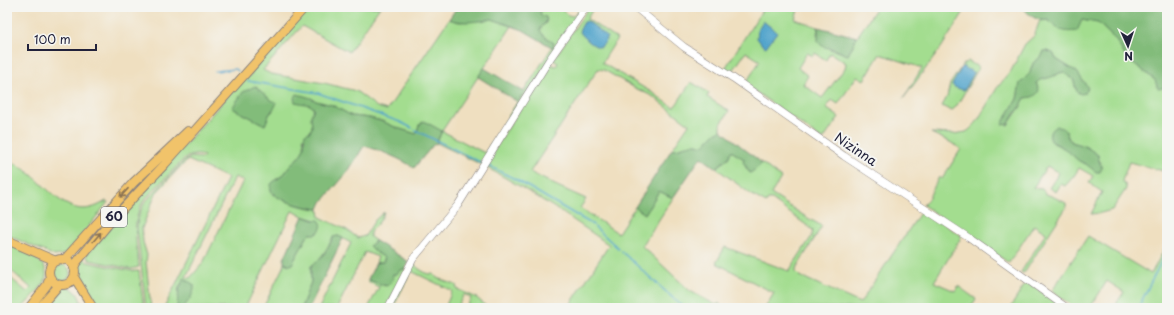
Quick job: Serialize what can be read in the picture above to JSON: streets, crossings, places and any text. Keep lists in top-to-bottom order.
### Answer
{
  "streets": {
    "main road": ["60"],
    "street": ["Nizinna"]
  },
  "scale_bar": "100 m",
  "north": "bottom"
}
